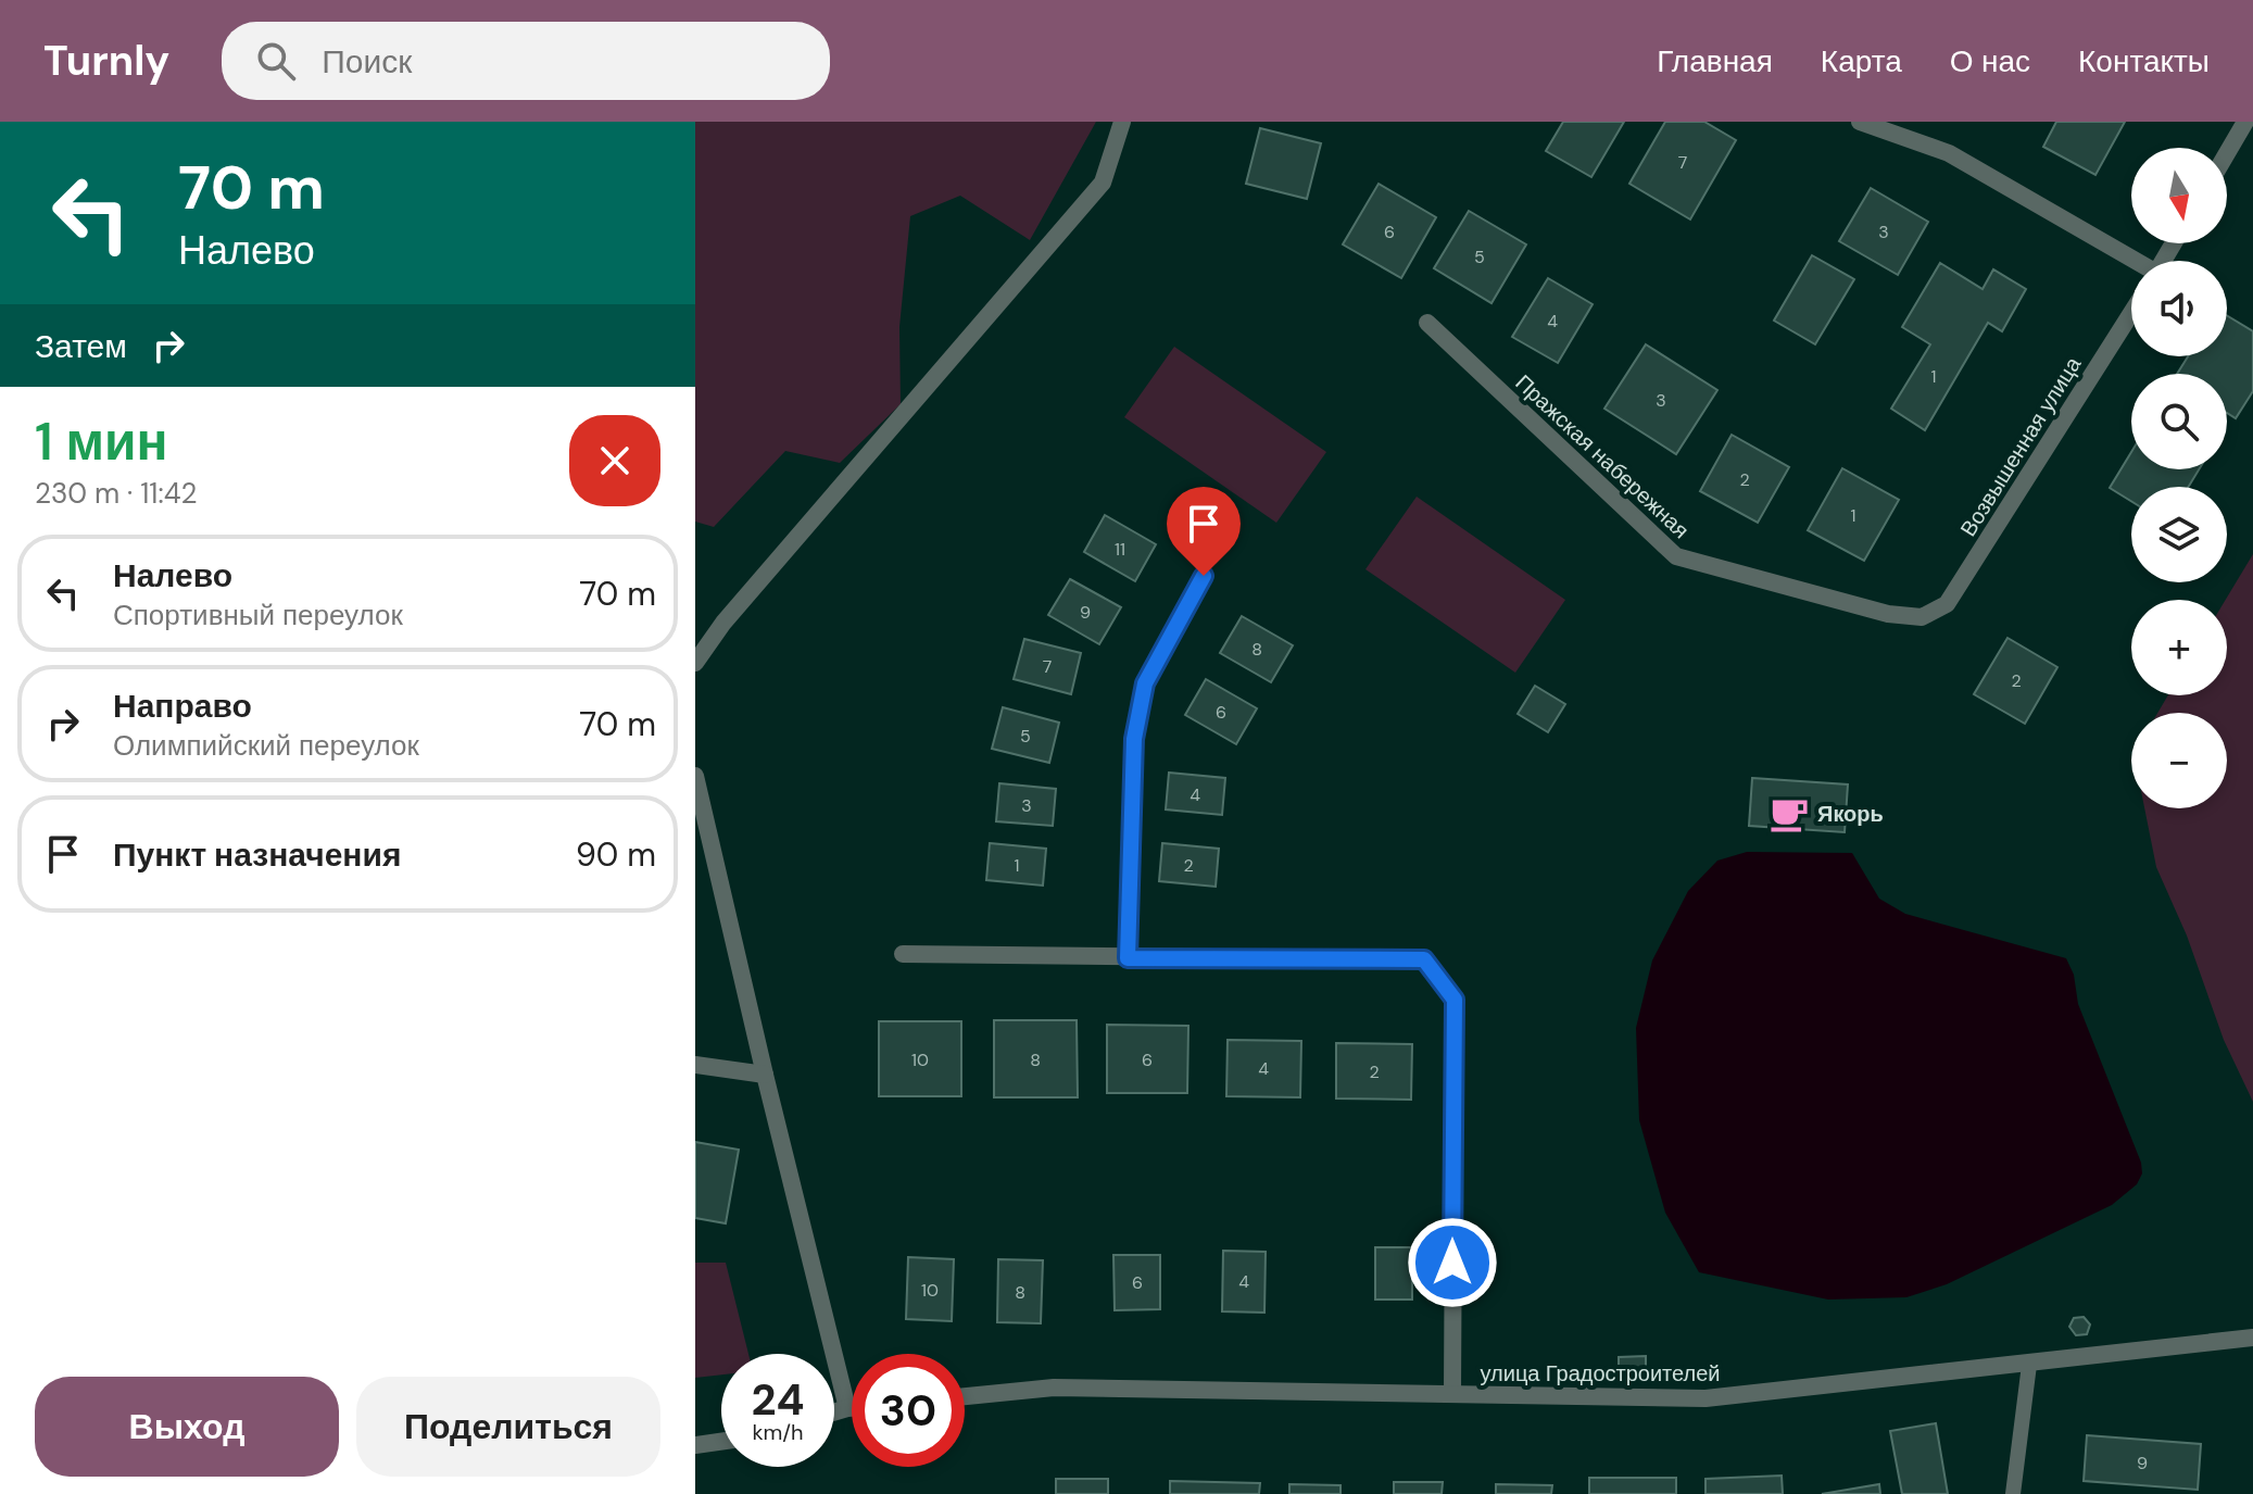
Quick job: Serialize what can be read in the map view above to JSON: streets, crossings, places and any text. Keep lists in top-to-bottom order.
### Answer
{
  "streets": {
    "street": ["Возвышенная улица", "Пражская набережная", "улица Градостроителей"]
  },
  "crossings": [
    ["Возвышенная улица", "Пражская набережная"]
  ],
  "places": {
    "cafe": ["Якорь"]
  },
  "house_numbers": [
    "7",
    "6",
    "3",
    "5",
    "4",
    "1",
    "3",
    "2",
    "1",
    "11",
    "9",
    "8",
    "7",
    "2",
    "6",
    "5",
    "4",
    "3",
    "1",
    "2",
    "10",
    "8",
    "6",
    "4",
    "2",
    "4",
    "6",
    "10",
    "8",
    "9"
  ],
  "north": "bottom",
  "page": {
    "header": "Turnly",
    "search": "Поиск",
    "nav": [
      "Главная",
      "Карта",
      "О нас",
      "Контакты"
    ],
    "turn": ["70 m", "Налево"],
    "map_buttons": ["+", "−"],
    "then": "Затем",
    "heading": ["1 мин", "230 m · 11:42"],
    "list": [
      {
        "name": "Налево",
        "note": "Спортивный переулок",
        "value": "70 m"
      },
      {
        "name": "Направо",
        "note": "Олимпийский переулок",
        "value": "70 m"
      },
      {
        "name": "Пункт назначения",
        "value": "90 m"
      }
    ],
    "speed": "24 km/h",
    "limit": "30",
    "buttons": ["Выход", "Поделиться"]
  }
}
